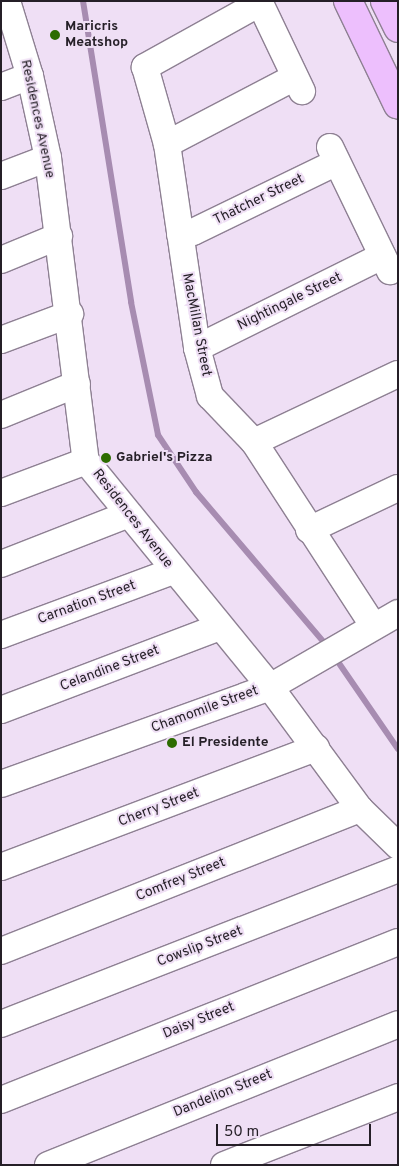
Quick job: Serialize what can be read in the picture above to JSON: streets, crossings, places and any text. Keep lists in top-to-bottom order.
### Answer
{
  "streets": {
    "street": [
      "Residences Avenue",
      "Thatcher Street",
      "Nightingale Street",
      "MacMillan Street",
      "Carnation Street",
      "Celandine Street",
      "Chamomile Street",
      "Cherry Street",
      "Comfrey Street",
      "Cowslip Street",
      "Daisy Street",
      "Dandelion Street"
    ]
  },
  "crossings": [
    ["Residences Avenue", "Carnation Street"],
    ["Residences Avenue", "Celandine Street"],
    ["Residences Avenue", "Chamomile Street"],
    ["Residences Avenue", "Cherry Street"],
    ["Residences Avenue", "Comfrey Street"],
    ["Thatcher Street", "Nightingale Street"],
    ["Thatcher Street", "MacMillan Street"],
    ["Nightingale Street", "MacMillan Street"],
    ["MacMillan Street", "Chamomile Street"]
  ],
  "places": ["Maricris Meatshop", "Gabriel's Pizza", "El Presidente"],
  "scale_bar": "50 m"
}
